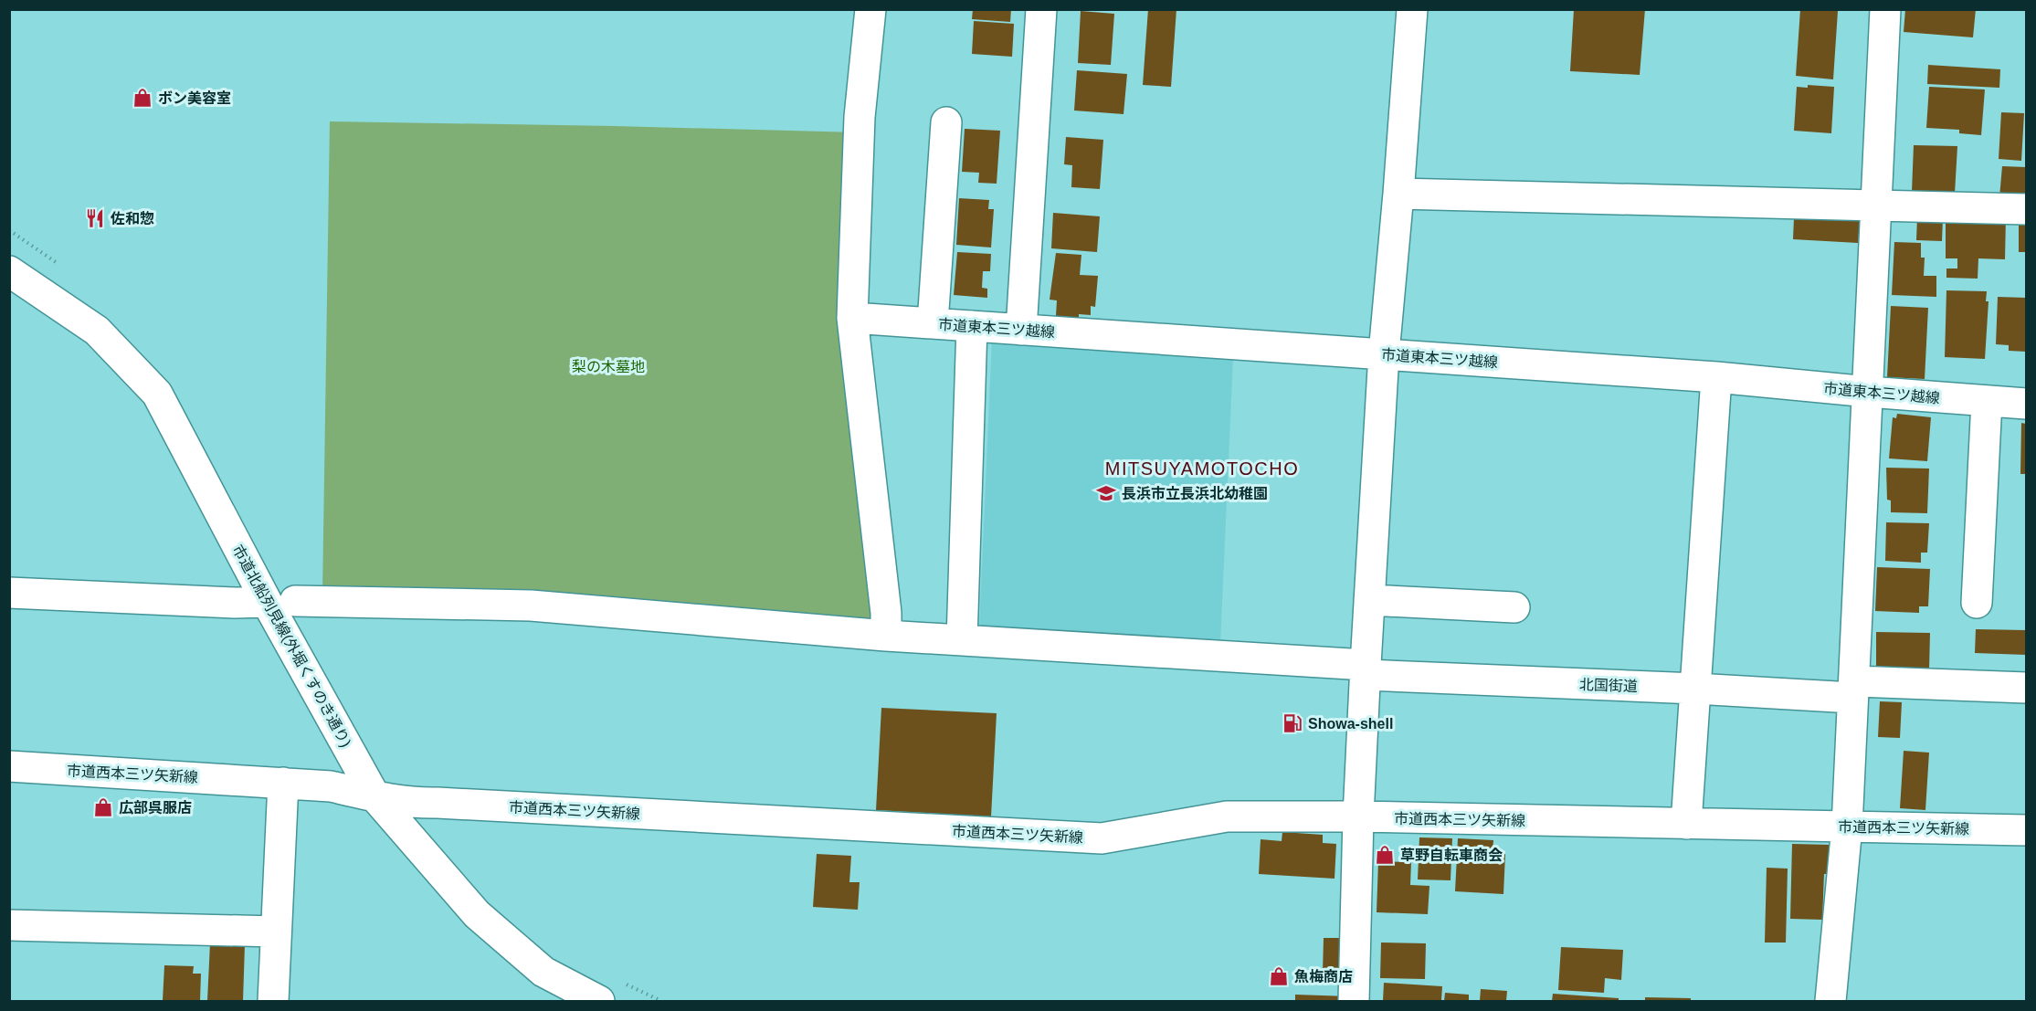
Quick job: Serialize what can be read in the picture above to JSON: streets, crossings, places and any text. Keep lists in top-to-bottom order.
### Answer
{
  "streets": {
    "street": [
      "市道東本三ツ越線",
      "市道北船列見線(外堀くすのき通り)",
      "北国街道",
      "市道西本三ツ矢新線"
    ]
  },
  "crossings": [
    ["市道北船列見線(外堀くすのき通り)", "北国街道"],
    ["市道北船列見線(外堀くすのき通り)", "市道西本三ツ矢新線"]
  ],
  "districts": ["MITSUYAMOTOCHO"],
  "parks": ["梨の木墓地"],
  "places": {
    "shop": [
      "ボン美容室",
      "広部呉服店",
      "草野自転車商会",
      "魚梅商店"
    ],
    "restaurant": ["佐和惣"],
    "school or university": ["長浜市立長浜北幼稚園"],
    "fuel station": ["Showa-shell"]
  }
}
